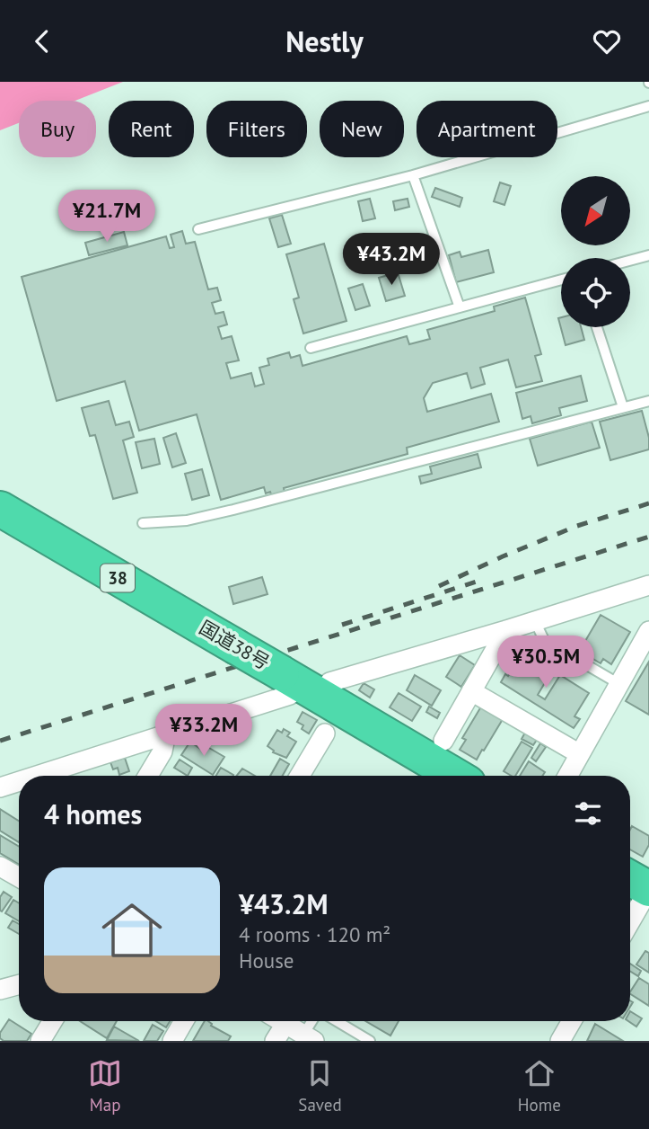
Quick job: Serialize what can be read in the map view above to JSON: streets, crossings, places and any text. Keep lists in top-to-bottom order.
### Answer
{
  "streets": {
    "highway": ["38", "国道38号"]
  },
  "north": "bottom left",
  "page": {
    "header": "Nestly",
    "chip": [
      "Buy",
      "Rent",
      "Filters",
      "New",
      "Apartment"
    ],
    "price": [
      "¥21.7M",
      "¥43.2M",
      "¥30.5M",
      "¥33.2M"
    ],
    "heading": "4 homes",
    "list": [
      {
        "name": "¥43.2M",
        "note": "4 rooms · 120 m² · House"
      }
    ],
    "tabs": ["Map", "Saved", "Home"]
  }
}
